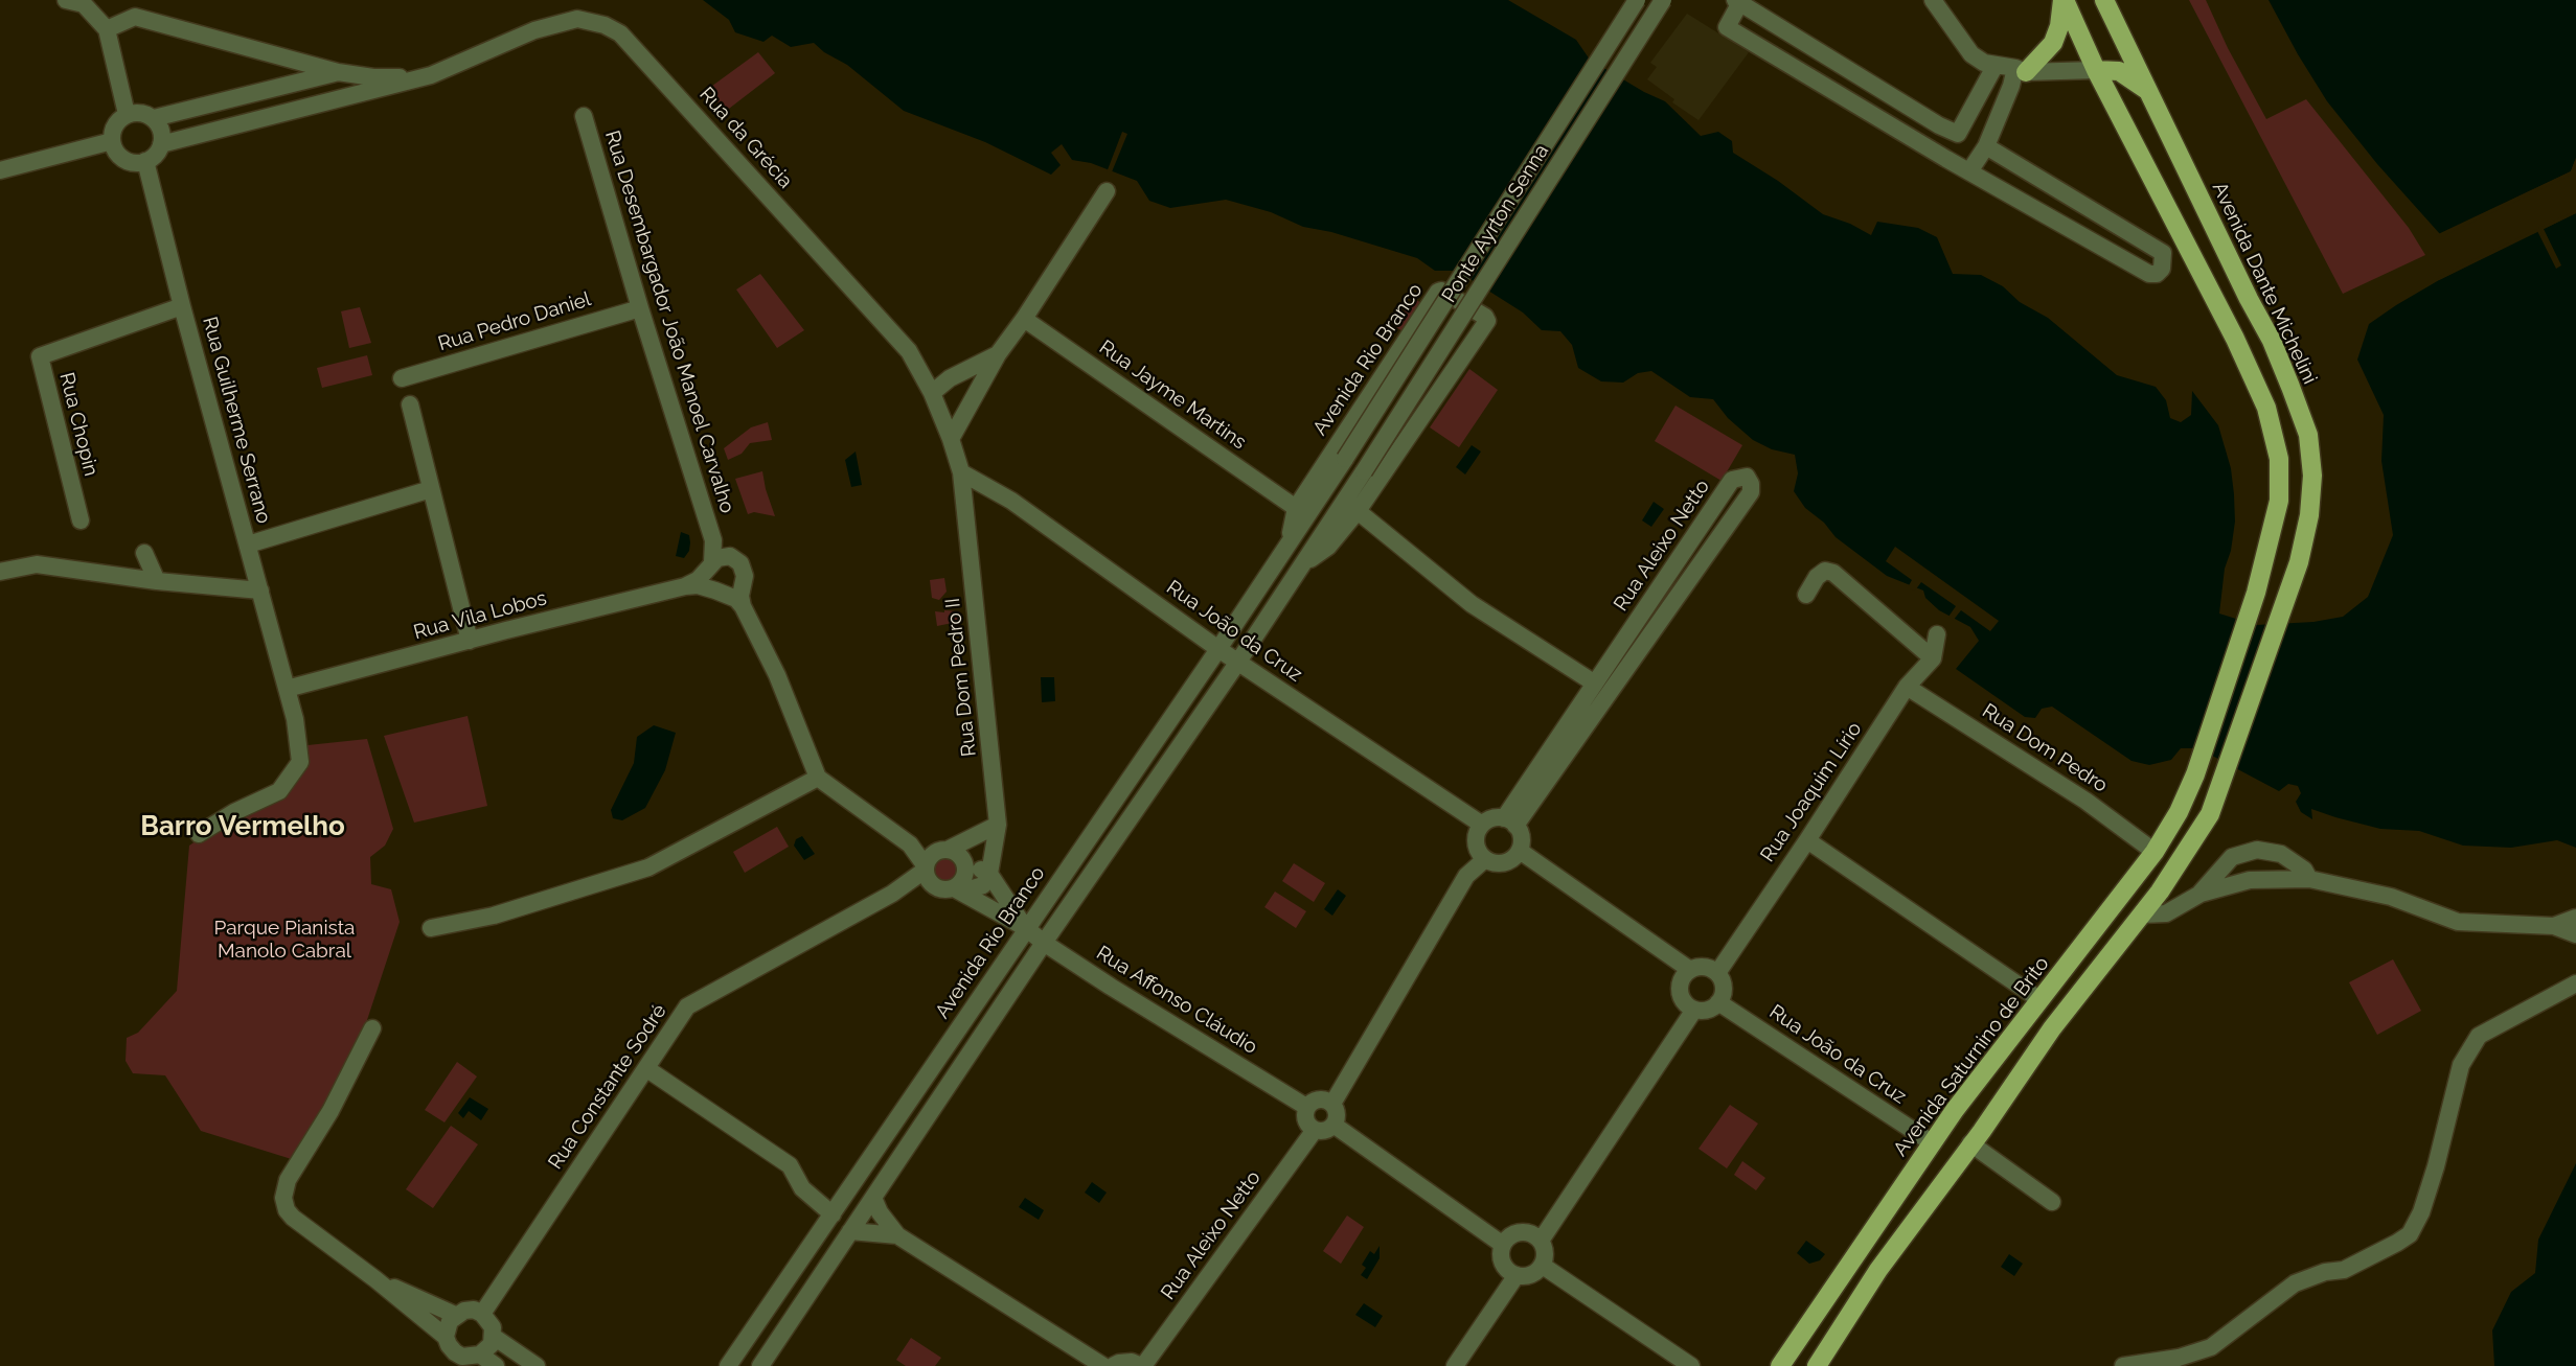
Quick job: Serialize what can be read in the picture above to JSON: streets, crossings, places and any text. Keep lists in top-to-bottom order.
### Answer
{
  "streets": {
    "main road": ["Avenida Dante Michelini", "Avenida Saturnino de Brito"],
    "street": [
      "Rua da Grécia",
      "Ponte Ayrton Senna",
      "Rua Pedro Daniel",
      "Rua Desembargador João Manoel Carvalho",
      "Avenida Rio Branco",
      "Rua Jayme Martins",
      "Rua Guilherme Serrano",
      "Rua Chopin",
      "Rua Aleixo Netto",
      "Rua Vila Lobos",
      "Rua João da Cruz",
      "Rua Dom Pedro II",
      "Rua Dom Pedro",
      "Rua Joaquim Lírio",
      "Rua Affonso Cláudio",
      "Rua Constante Sodré"
    ]
  },
  "crossings": [
    ["Rua da Grécia", "Rua Dom Pedro II"],
    ["Ponte Ayrton Senna", "Avenida Rio Branco"],
    ["Rua Pedro Daniel", "Rua Desembargador João Manoel Carvalho"],
    ["Rua Desembargador João Manoel Carvalho", "Rua Vila Lobos"],
    ["Avenida Rio Branco", "Rua Jayme Martins"],
    ["Avenida Rio Branco", "Rua João da Cruz"],
    ["Avenida Rio Branco", "Rua Affonso Cláudio"],
    ["Rua Guilherme Serrano", "Rua Chopin"],
    ["Rua Guilherme Serrano", "Rua Vila Lobos"],
    ["Rua Aleixo Netto", "Rua João da Cruz"],
    ["Rua Aleixo Netto", "Rua Affonso Cláudio"],
    ["Rua João da Cruz", "Rua Dom Pedro II"],
    ["Rua João da Cruz", "Rua Joaquim Lírio"],
    ["Rua João da Cruz", "Avenida Saturnino de Brito"],
    ["Rua Dom Pedro II", "Rua Affonso Cláudio"],
    ["Rua Dom Pedro", "Rua Joaquim Lírio"],
    ["Rua Dom Pedro", "Avenida Saturnino de Brito"],
    ["Rua Affonso Cláudio", "Rua Constante Sodré"]
  ],
  "districts": ["Barro Vermelho"],
  "parks": ["Parque Pianista Manolo Cabral"]
}
